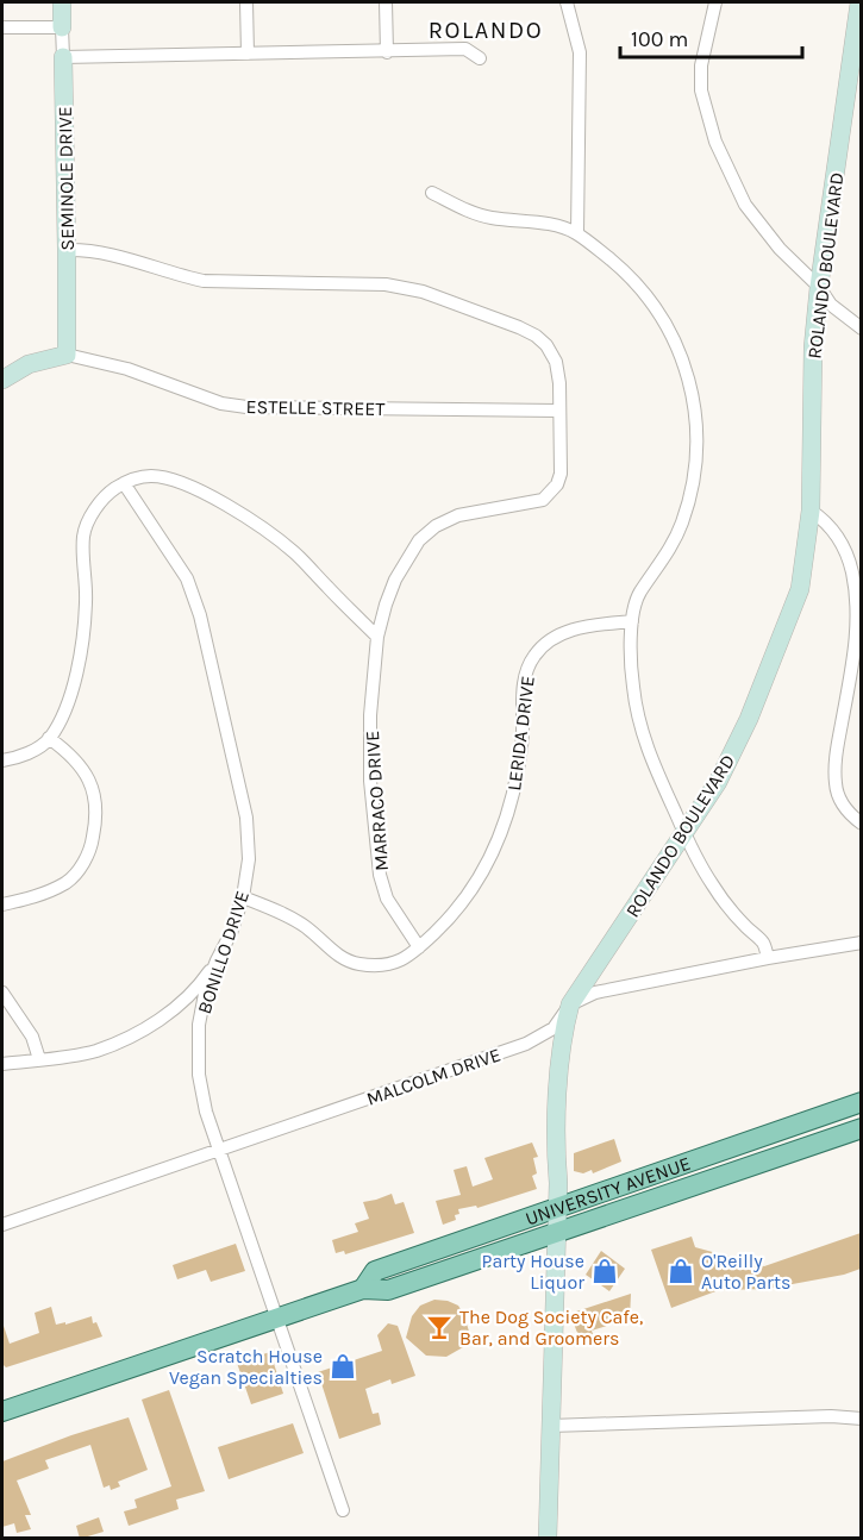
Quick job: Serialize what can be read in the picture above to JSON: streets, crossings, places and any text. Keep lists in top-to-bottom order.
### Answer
{
  "streets": {
    "main road": ["UNIVERSITY AVENUE"],
    "street": [
      "SEMINOLE DRIVE",
      "ROLANDO BOULEVARD",
      "ESTELLE STREET",
      "LERIDA DRIVE",
      "MARRACO DRIVE",
      "BONILLO DRIVE",
      "MALCOLM DRIVE"
    ]
  },
  "crossings": [
    ["SEMINOLE DRIVE", "ESTELLE STREET"],
    ["SEMINOLE DRIVE", "MARRACO DRIVE"],
    ["ROLANDO BOULEVARD", "MALCOLM DRIVE"],
    ["ROLANDO BOULEVARD", "UNIVERSITY AVENUE"],
    ["ESTELLE STREET", "MARRACO DRIVE"],
    ["LERIDA DRIVE", "MARRACO DRIVE"],
    ["LERIDA DRIVE", "BONILLO DRIVE"],
    ["BONILLO DRIVE", "MALCOLM DRIVE"],
    ["BONILLO DRIVE", "UNIVERSITY AVENUE"]
  ],
  "districts": ["ROLANDO"],
  "places": {
    "shop": ["Party House Liquor", "O'Reilly Auto Parts", "Scratch House Vegan Specialties"],
    "bar": ["The Dog Society Cafe, Bar, and Groomers"]
  },
  "scale_bar": "100 m"
}
